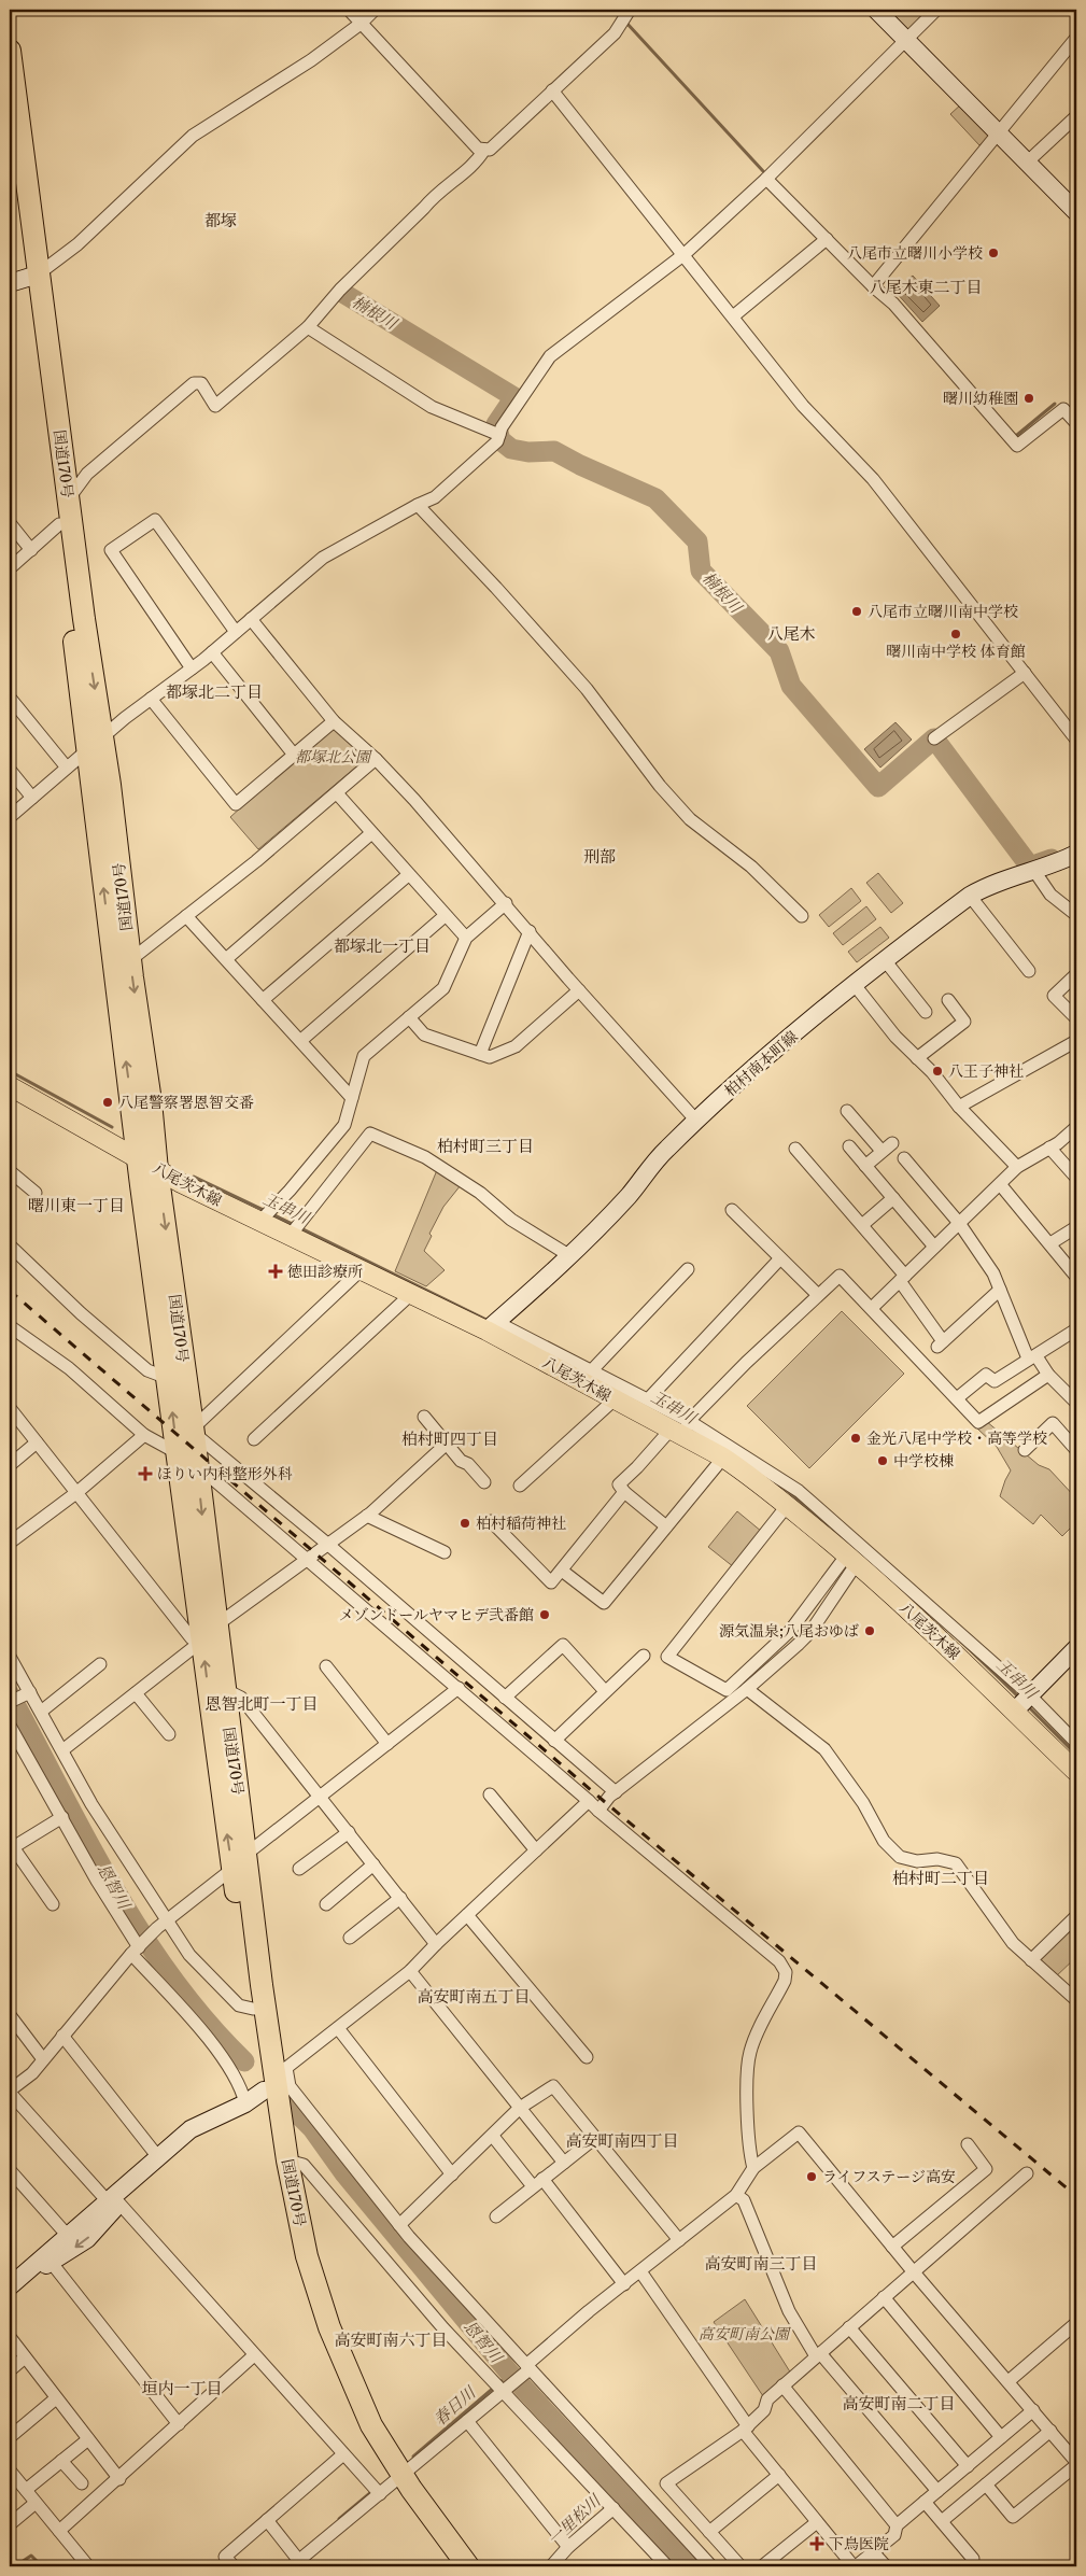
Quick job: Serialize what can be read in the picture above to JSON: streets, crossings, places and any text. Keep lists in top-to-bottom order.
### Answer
{
  "streets": {
    "highway": ["国道170号"],
    "main road": ["八尾茨木線"],
    "street": ["柏村南本町線"]
  },
  "crossings": [
    ["国道170号", "八尾茨木線"],
    ["柏村南本町線", "八尾茨木線"]
  ],
  "districts": [
    "都塚",
    "八尾木東二丁目",
    "八尾木",
    "都塚北二丁目",
    "刑部",
    "都塚北一丁目",
    "柏村町三丁目",
    "曙川東一丁目",
    "柏村町四丁目",
    "恩智北町一丁目",
    "柏村町二丁目",
    "高安町南五丁目",
    "高安町南四丁目",
    "高安町南三丁目",
    "高安町南六丁目",
    "垣内一丁目",
    "高安町南二丁目"
  ],
  "water": [
    "楠根川",
    "玉串川",
    "恩智川",
    "春日川",
    "一里松川"
  ],
  "parks": ["都塚北公園", "高安町南公園"],
  "places": {
    "other": [
      "八尾市立曙川小学校",
      "曙川幼稚園",
      "八尾市立曙川南中学校",
      "曙川南中学校 体育館",
      "八王子神社",
      "八尾警察署恩智交番",
      "金光八尾中学校・高等学校",
      "中学校棟",
      "柏村稲荷神社",
      "メゾンドールヤマヒデ弐番館",
      "源気温泉;八尾おゆば",
      "ライフステージ高安"
    ],
    "health": ["徳田診療所", "ほりい内科整形外科", "下鳥医院"]
  }
}
